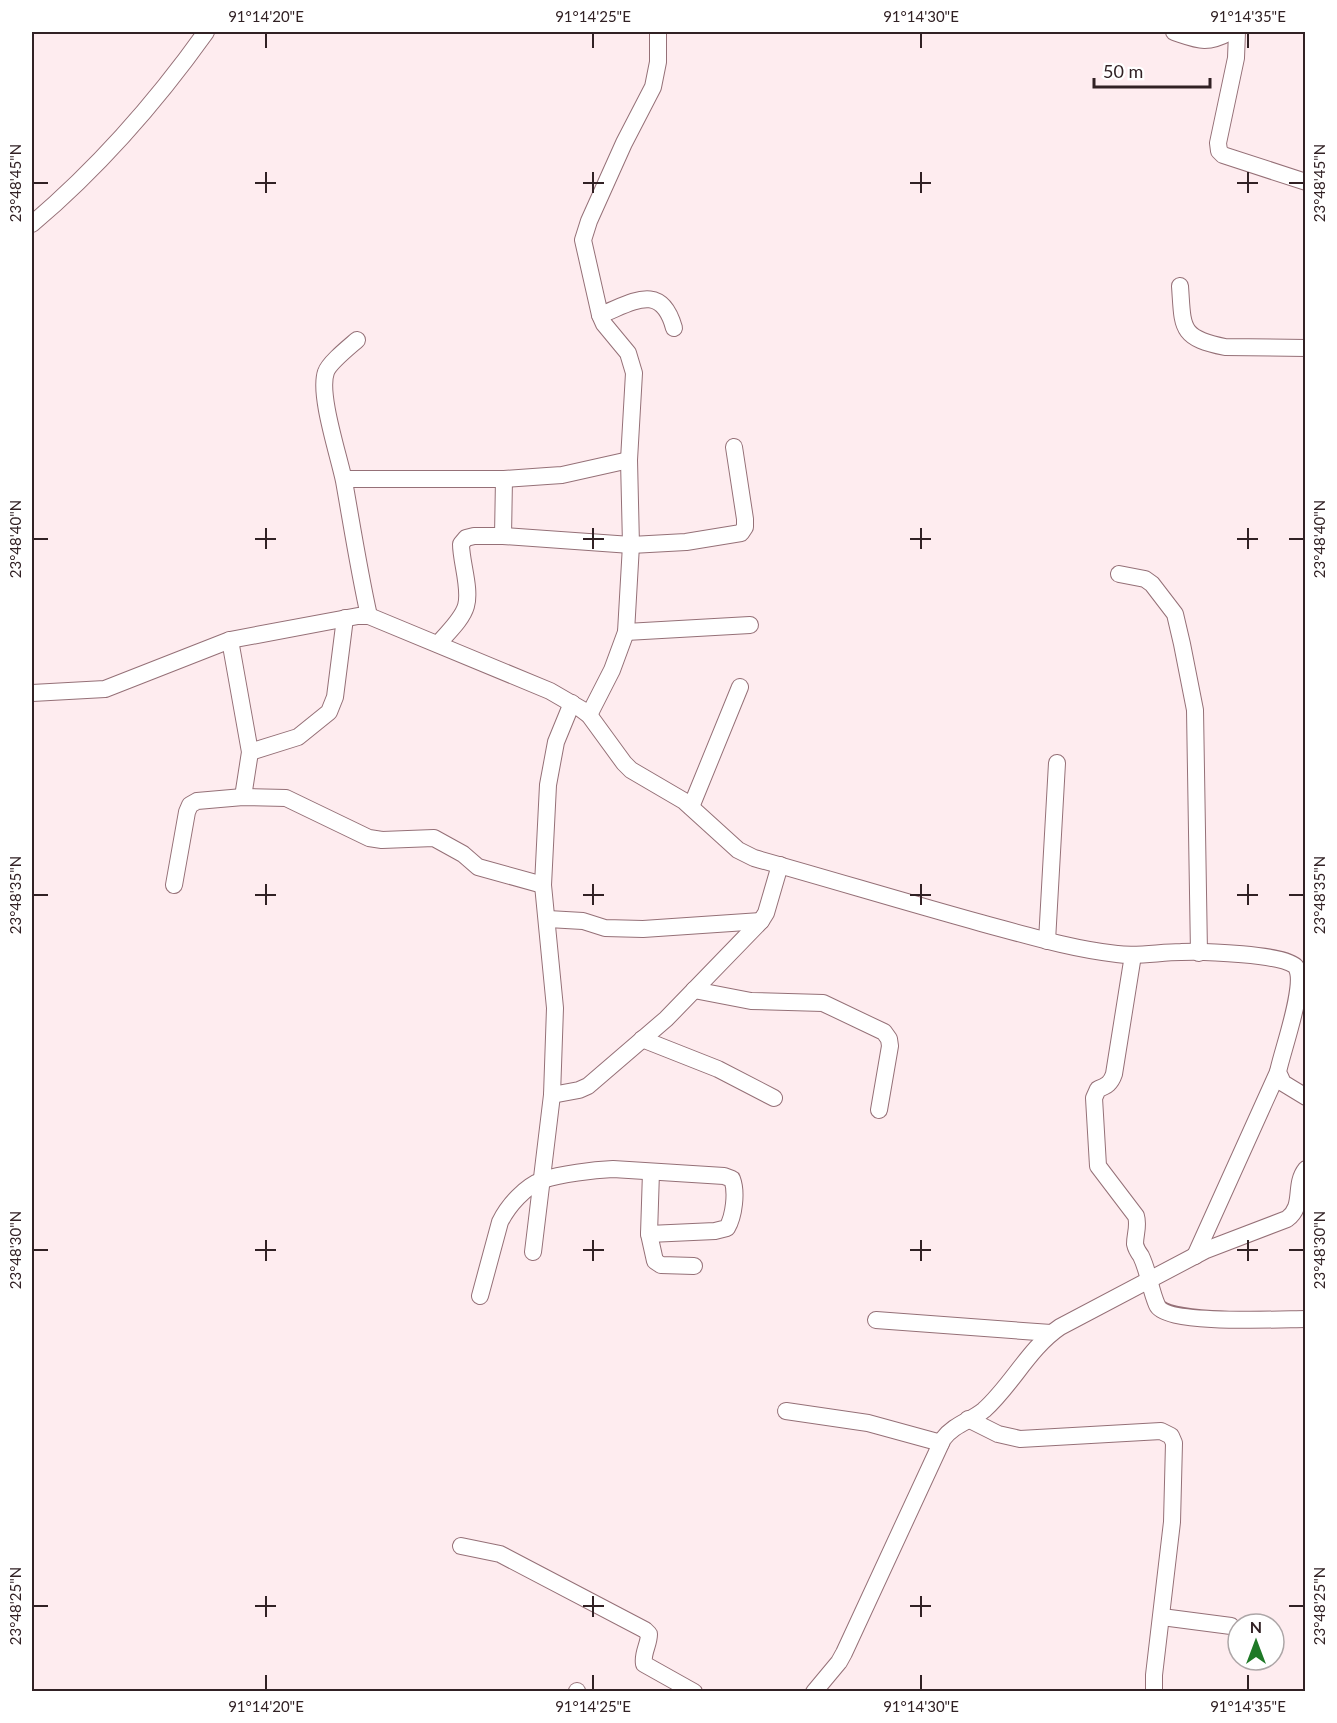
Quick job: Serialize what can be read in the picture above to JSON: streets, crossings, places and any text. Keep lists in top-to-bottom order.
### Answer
{
  "scale_bar": "50 m",
  "north": "top",
  "coordinates": [
    "91°14'20\"E",
    "91°14'25\"E",
    "91°14'30\"E",
    "91°14'35\"E",
    "23°48'45\"N",
    "23°48'40\"N",
    "23°48'35\"N",
    "23°48'30\"N",
    "23°48'25\"N"
  ]
}
